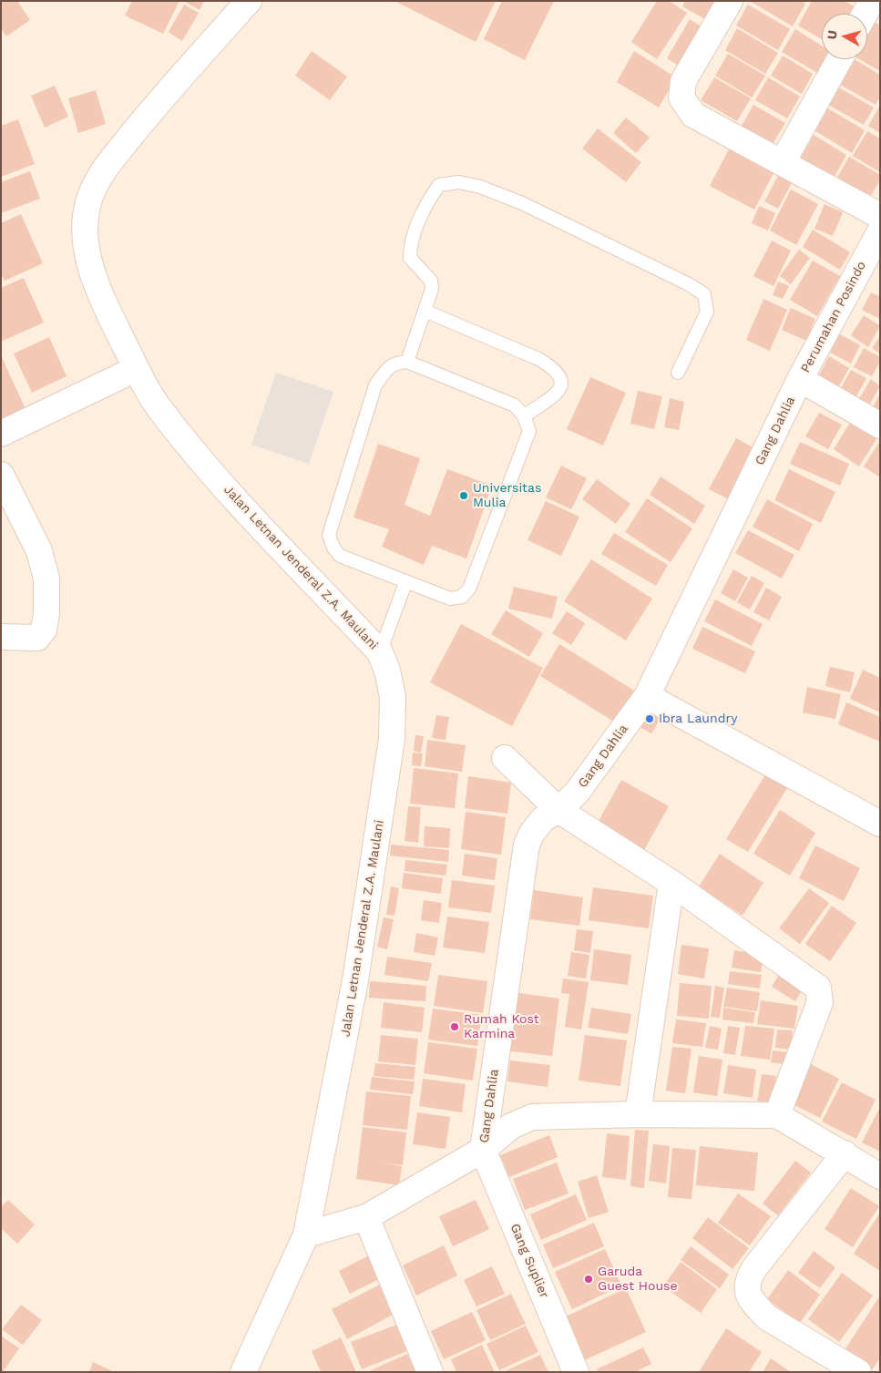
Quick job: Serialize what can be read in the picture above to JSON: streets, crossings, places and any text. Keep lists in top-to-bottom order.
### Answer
{
  "streets": {
    "street": [
      "Perumahan Posindo",
      "Gang Dahlia",
      "Jalan Letnan Jenderal Z.A. Maulani",
      "Gang Suplier"
    ]
  },
  "crossings": [
    ["Perumahan Posindo", "Gang Dahlia"],
    ["Gang Dahlia", "Gang Suplier"]
  ],
  "places": [
    "Universitas Mulia",
    "Ibra Laundry",
    "Rumah Kost Karmina",
    "Garuda Guest House"
  ],
  "north": "left"
}
